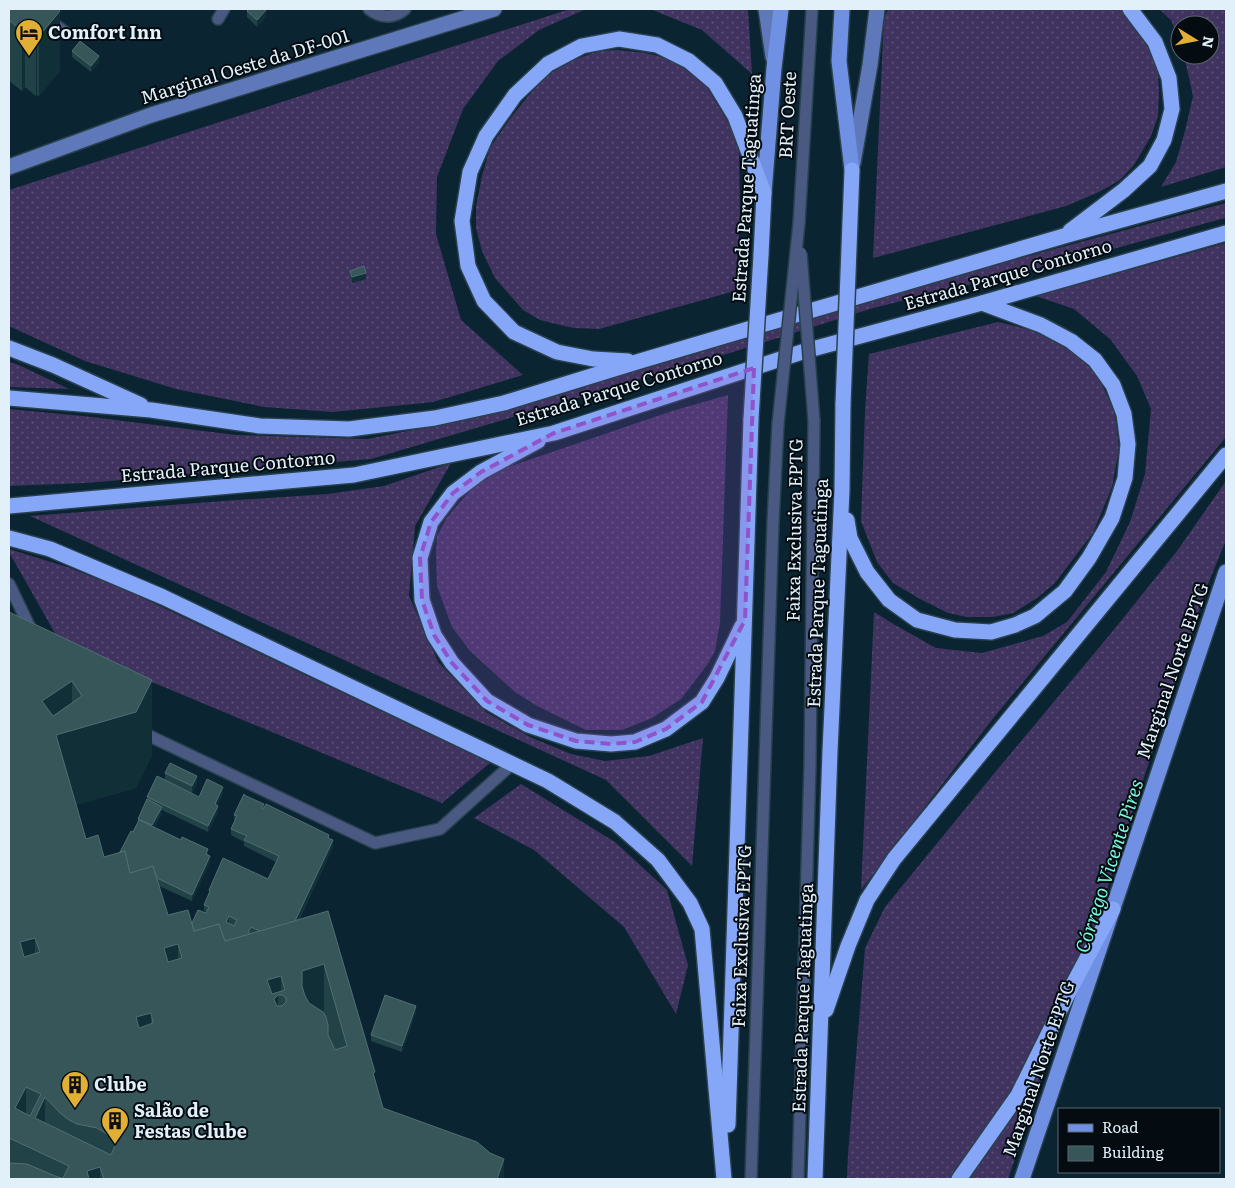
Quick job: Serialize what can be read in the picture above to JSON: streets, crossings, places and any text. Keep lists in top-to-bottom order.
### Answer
{
  "streets": {
    "highway": ["Estrada Parque Taguatinga", "Estrada Parque Contorno"],
    "main road": ["Marginal Oeste da DF-001", "Marginal Norte EPTG"],
    "lane": ["BRT Oeste", "Faixa Exclusiva EPTG"]
  },
  "crossings": [
    ["BRT Oeste", "Faixa Exclusiva EPTG"]
  ],
  "water": ["Córrego Vicente Pires"],
  "places": {
    "hotel": ["Comfort Inn"],
    "building": ["Clube", "Salão de Festas Clube"]
  },
  "legend": ["Road", "Building"],
  "north": "right"
}
